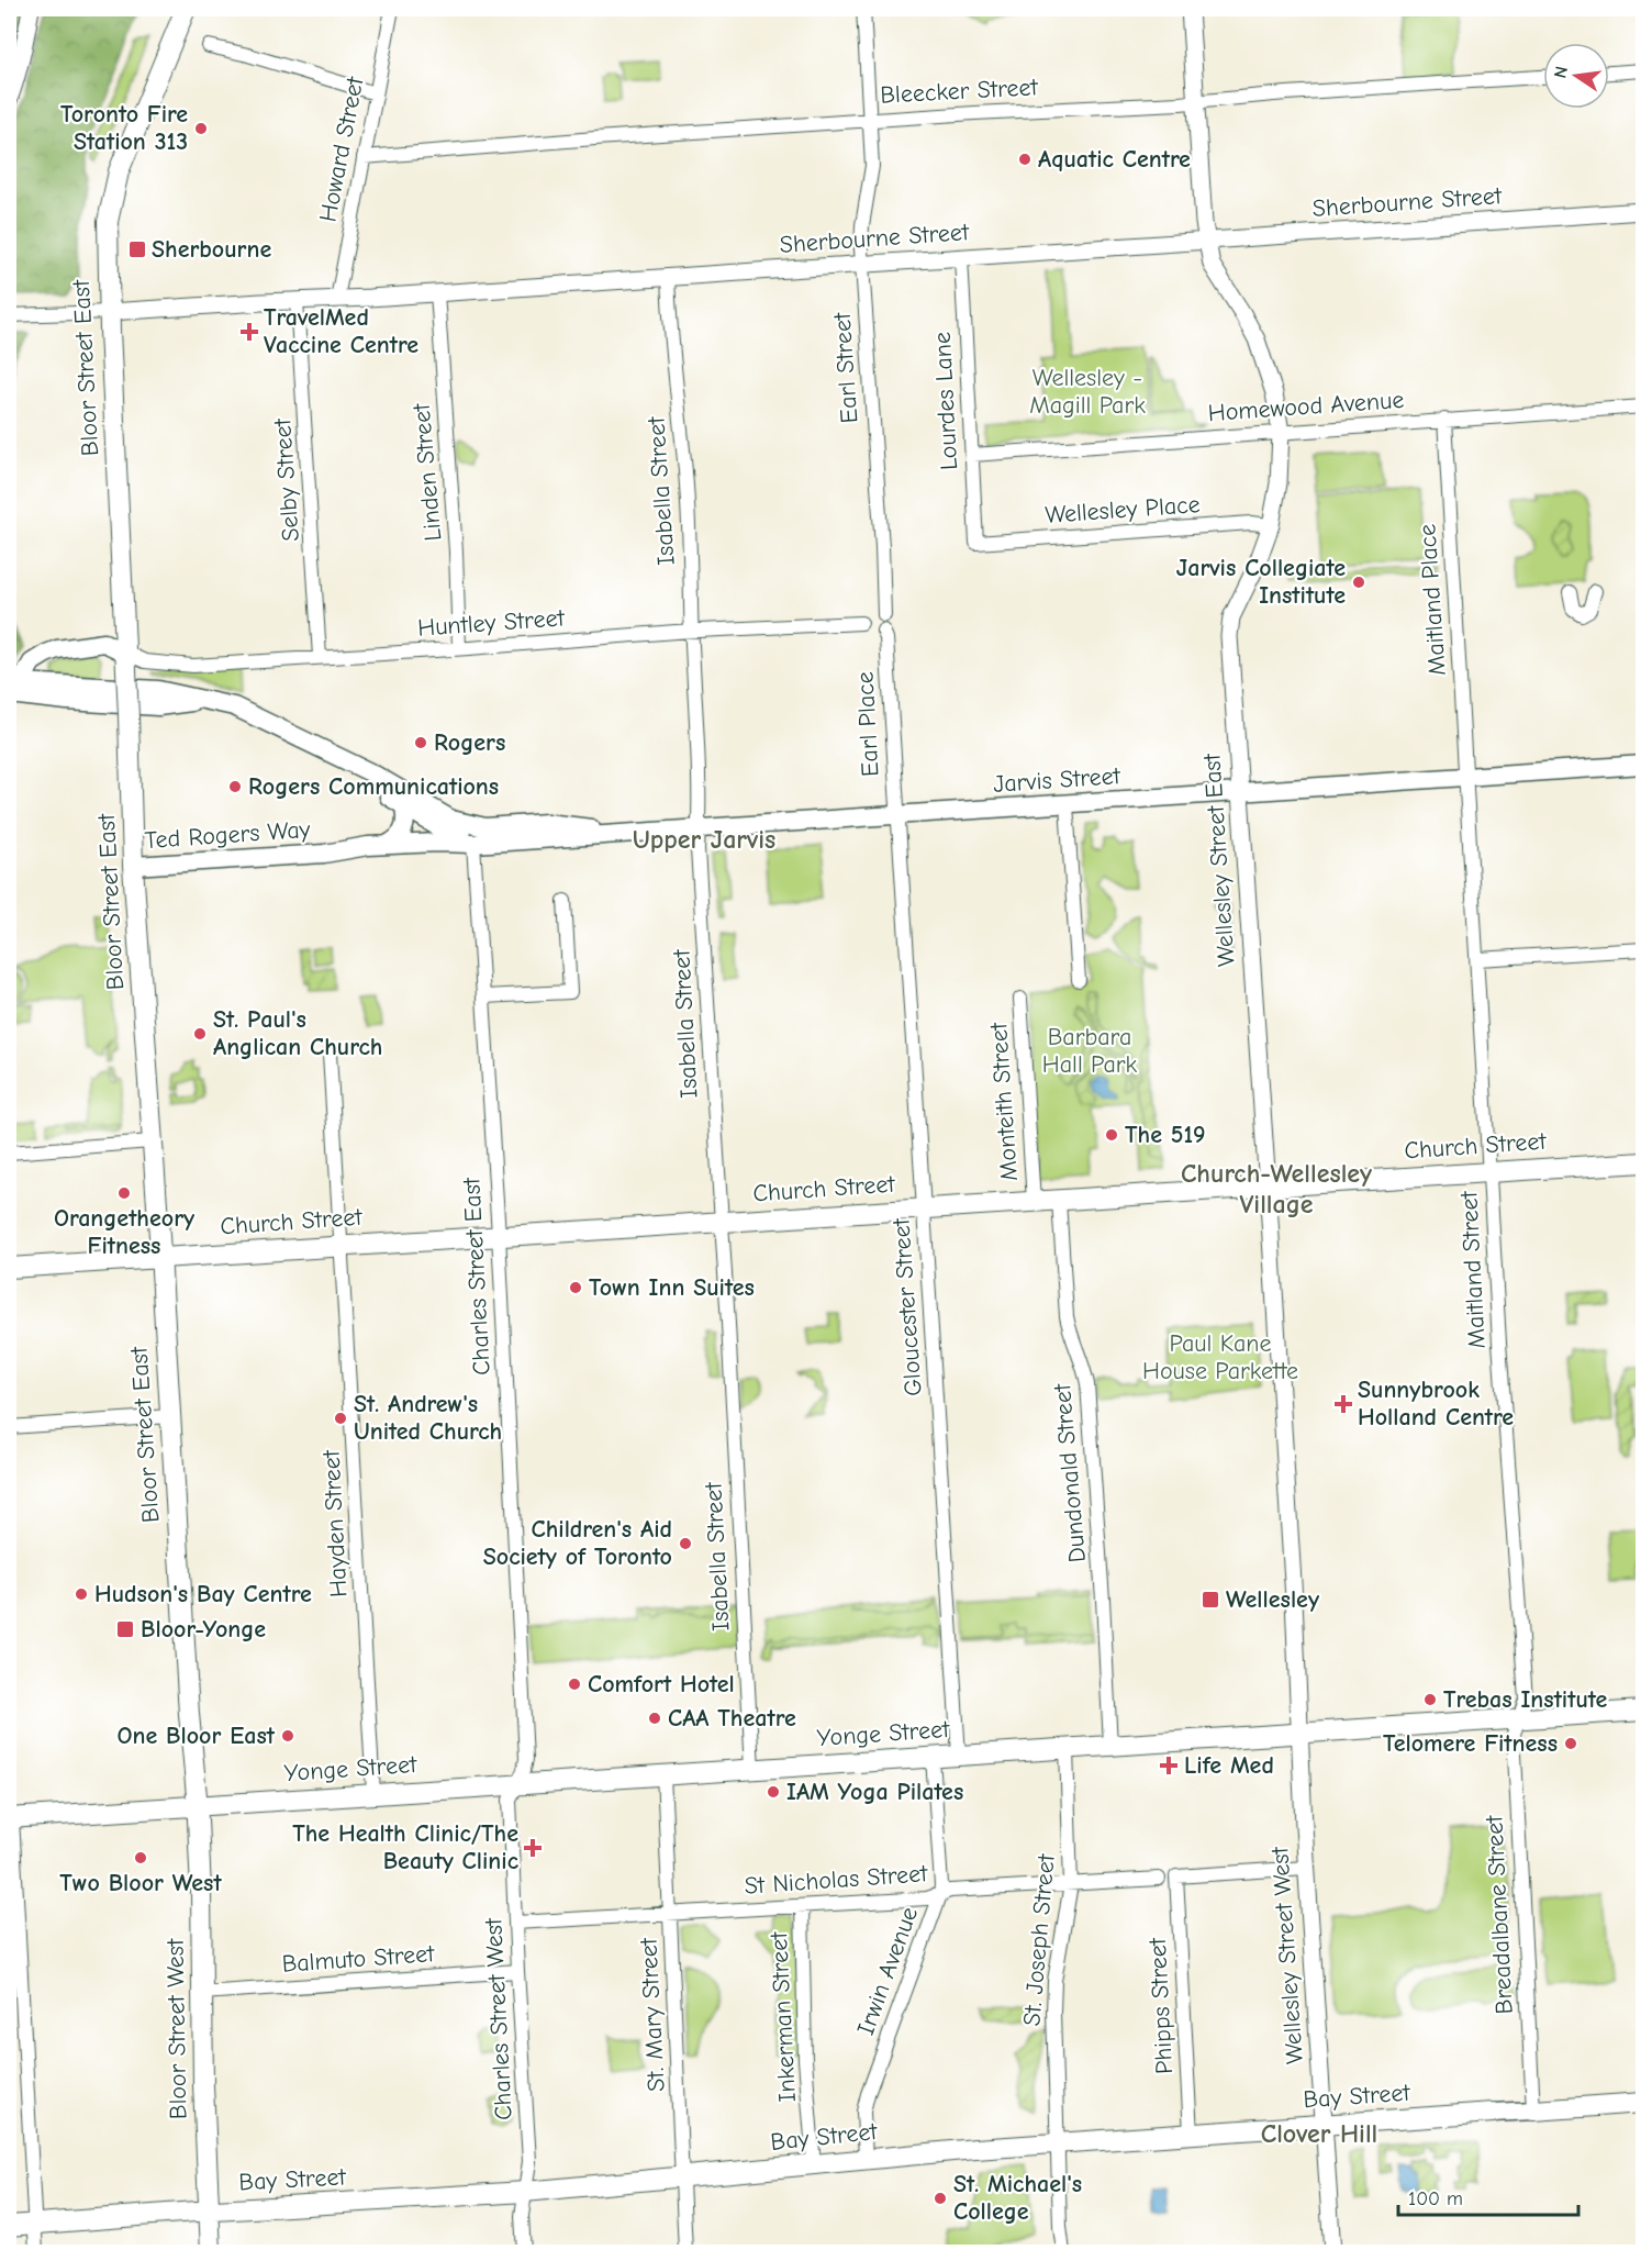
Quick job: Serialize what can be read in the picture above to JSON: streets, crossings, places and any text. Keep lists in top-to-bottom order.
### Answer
{
  "streets": {
    "main road": [
      "Bloor Street East",
      "Jarvis Street",
      "Ted Rogers Way",
      "Church Street",
      "Yonge Street",
      "Bloor Street West",
      "Bay Street"
    ],
    "street": [
      "Bleecker Street",
      "Howard Street",
      "Sherbourne Street",
      "Earl Street",
      "Lourdes Lane",
      "Homewood Avenue",
      "Linden Street",
      "Selby Street",
      "Isabella Street",
      "Wellesley Place",
      "Maitland Place",
      "Huntley Street",
      "Earl Place",
      "Wellesley Street East",
      "Monteith Street",
      "Maitland Street",
      "Charles Street East",
      "Gloucester Street",
      "Dundonald Street",
      "Hayden Street",
      "St Nicholas Street",
      "Breadalbane Street",
      "St. Joseph Street",
      "Wellesley Street West",
      "Balmuto Street",
      "Irwin Avenue",
      "Phipps Street",
      "St. Mary Street",
      "Inkerman Street",
      "Charles Street West"
    ]
  },
  "crossings": [
    ["Bleecker Street", "Howard Street"],
    ["Bleecker Street", "Earl Street"],
    ["Bleecker Street", "Wellesley Street East"],
    ["Howard Street", "Sherbourne Street"],
    ["Sherbourne Street", "Bloor Street East"],
    ["Sherbourne Street", "Earl Street"],
    ["Sherbourne Street", "Lourdes Lane"],
    ["Sherbourne Street", "Linden Street"],
    ["Sherbourne Street", "Selby Street"],
    ["Sherbourne Street", "Isabella Street"],
    ["Sherbourne Street", "Wellesley Street East"],
    ["Bloor Street East", "Huntley Street"],
    ["Bloor Street East", "Ted Rogers Way"],
    ["Bloor Street East", "Church Street"],
    ["Bloor Street East", "Yonge Street"],
    ["Bloor Street East", "Bloor Street West"],
    ["Lourdes Lane", "Homewood Avenue"],
    ["Lourdes Lane", "Wellesley Place"],
    ["Homewood Avenue", "Maitland Place"],
    ["Homewood Avenue", "Wellesley Street East"],
    ["Linden Street", "Huntley Street"],
    ["Selby Street", "Huntley Street"],
    ["Isabella Street", "Huntley Street"],
    ["Isabella Street", "Jarvis Street"],
    ["Isabella Street", "Church Street"],
    ["Isabella Street", "Yonge Street"],
    ["Wellesley Place", "Wellesley Street East"],
    ["Maitland Place", "Jarvis Street"],
    ["Maitland Place", "Maitland Street"],
    ["Earl Place", "Jarvis Street"],
    ["Earl Place", "Gloucester Street"],
    ["Jarvis Street", "Ted Rogers Way"],
    ["Jarvis Street", "Wellesley Street East"],
    ["Jarvis Street", "Maitland Street"],
    ["Jarvis Street", "Charles Street East"],
    ["Jarvis Street", "Gloucester Street"],
    ["Ted Rogers Way", "Charles Street East"],
    ["Wellesley Street East", "Church Street"],
    ["Wellesley Street East", "Yonge Street"],
    ["Wellesley Street East", "Wellesley Street West"],
    ["Monteith Street", "Church Street"],
    ["Church Street", "Maitland Street"],
    ["Church Street", "Charles Street East"],
    ["Church Street", "Gloucester Street"],
    ["Church Street", "Dundonald Street"],
    ["Church Street", "Hayden Street"],
    ["Maitland Street", "Yonge Street"],
    ["Maitland Street", "Breadalbane Street"],
    ["Charles Street East", "Yonge Street"],
    ["Charles Street East", "Charles Street West"],
    ["Gloucester Street", "Yonge Street"],
    ["Dundonald Street", "Yonge Street"],
    ["Hayden Street", "Yonge Street"],
    ["Yonge Street", "Breadalbane Street"],
    ["Yonge Street", "St. Joseph Street"],
    ["Yonge Street", "Wellesley Street West"],
    ["Yonge Street", "Irwin Avenue"],
    ["Yonge Street", "St. Mary Street"],
    ["Yonge Street", "Charles Street West"],
    ["Yonge Street", "Bloor Street West"],
    ["St Nicholas Street", "St. Joseph Street"],
    ["St Nicholas Street", "Irwin Avenue"],
    ["St Nicholas Street", "St. Mary Street"],
    ["St Nicholas Street", "Inkerman Street"],
    ["St Nicholas Street", "Charles Street West"],
    ["Breadalbane Street", "Bay Street"],
    ["St. Joseph Street", "Bay Street"],
    ["Wellesley Street West", "Phipps Street"],
    ["Wellesley Street West", "Bay Street"],
    ["Balmuto Street", "Charles Street West"],
    ["Balmuto Street", "Bloor Street West"],
    ["Irwin Avenue", "Bay Street"],
    ["Phipps Street", "Bay Street"],
    ["St. Mary Street", "Bay Street"],
    ["Inkerman Street", "Bay Street"],
    ["Charles Street West", "Bay Street"],
    ["Bloor Street West", "Bay Street"]
  ],
  "districts": ["Upper Jarvis", "Church-Wellesley Village", "Clover Hill"],
  "parks": ["Wellesley - Magill Park", "Barbara Hall Park", "Paul Kane House Parkette"],
  "places": {
    "other": [
      "Toronto Fire Station 313",
      "Aquatic Centre",
      "Jarvis Collegiate Institute",
      "Rogers",
      "Rogers Communications",
      "St. Paul's Anglican Church",
      "The 519",
      "Orangetheory Fitness",
      "Town Inn Suites",
      "St. Andrew's United Church",
      "Children's Aid Society of Toronto",
      "Hudson's Bay Centre",
      "Comfort Hotel",
      "Trebas Institute",
      "CAA Theatre",
      "One Bloor East",
      "Telomere Fitness",
      "IAM Yoga Pilates",
      "Two Bloor West",
      "St. Michael's College"
    ],
    "transit": ["Sherbourne", "Wellesley", "Bloor-Yonge"],
    "health": [
      "TravelMed Vaccine Centre",
      "Sunnybrook Holland Centre",
      "Life Med",
      "The Health Clinic/The Beauty Clinic"
    ]
  },
  "scale_bar": "100 m",
  "north": "left"
}
